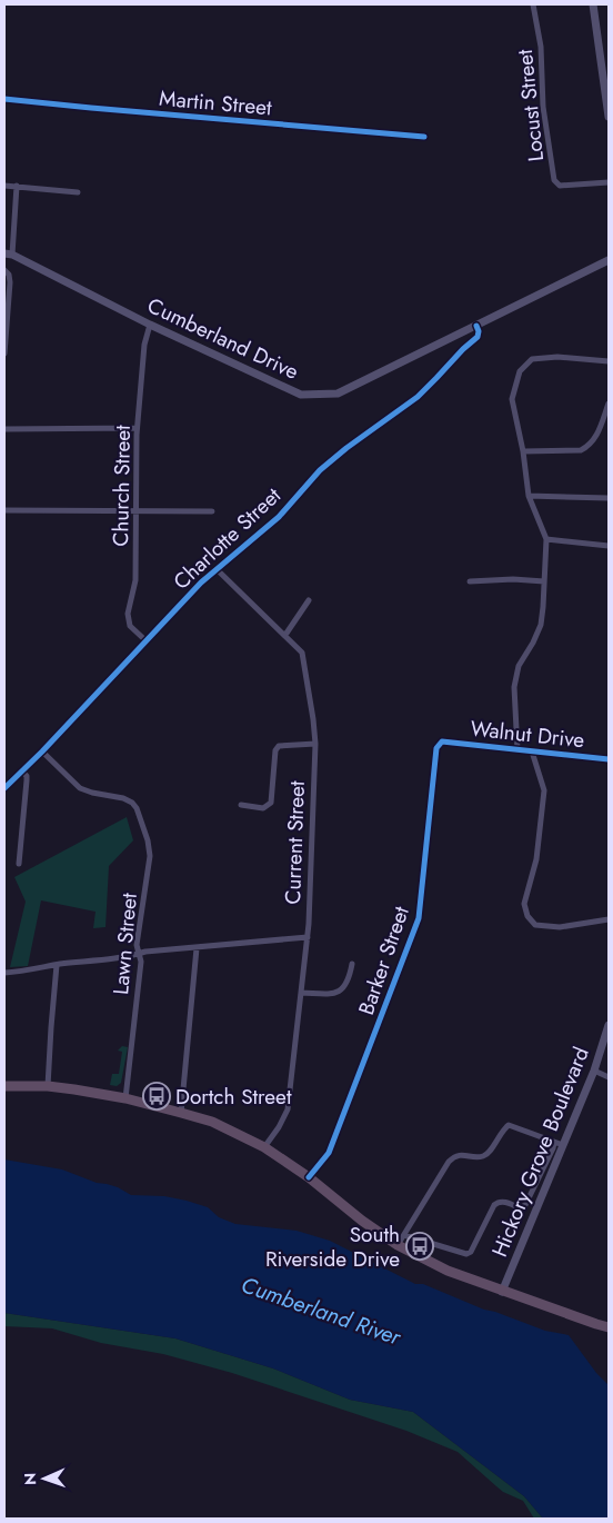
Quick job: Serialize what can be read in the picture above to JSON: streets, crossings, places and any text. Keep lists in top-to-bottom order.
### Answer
{
  "streets": {
    "main road": ["Cumberland Drive", "Hickory Grove Boulevard"],
    "street": [
      "Martin Street",
      "Locust Street",
      "Church Street",
      "Charlotte Street",
      "Walnut Drive",
      "Current Street",
      "Lawn Street",
      "Barker Street"
    ]
  },
  "crossings": [
    ["Cumberland Drive", "Church Street"],
    ["Cumberland Drive", "Charlotte Street"],
    ["Church Street", "Charlotte Street"],
    ["Charlotte Street", "Current Street"],
    ["Charlotte Street", "Lawn Street"],
    ["Walnut Drive", "Barker Street"]
  ],
  "water": ["Cumberland River"],
  "places": {
    "bus stop": ["Dortch Street", "South Riverside Drive"]
  },
  "north": "left"
}
